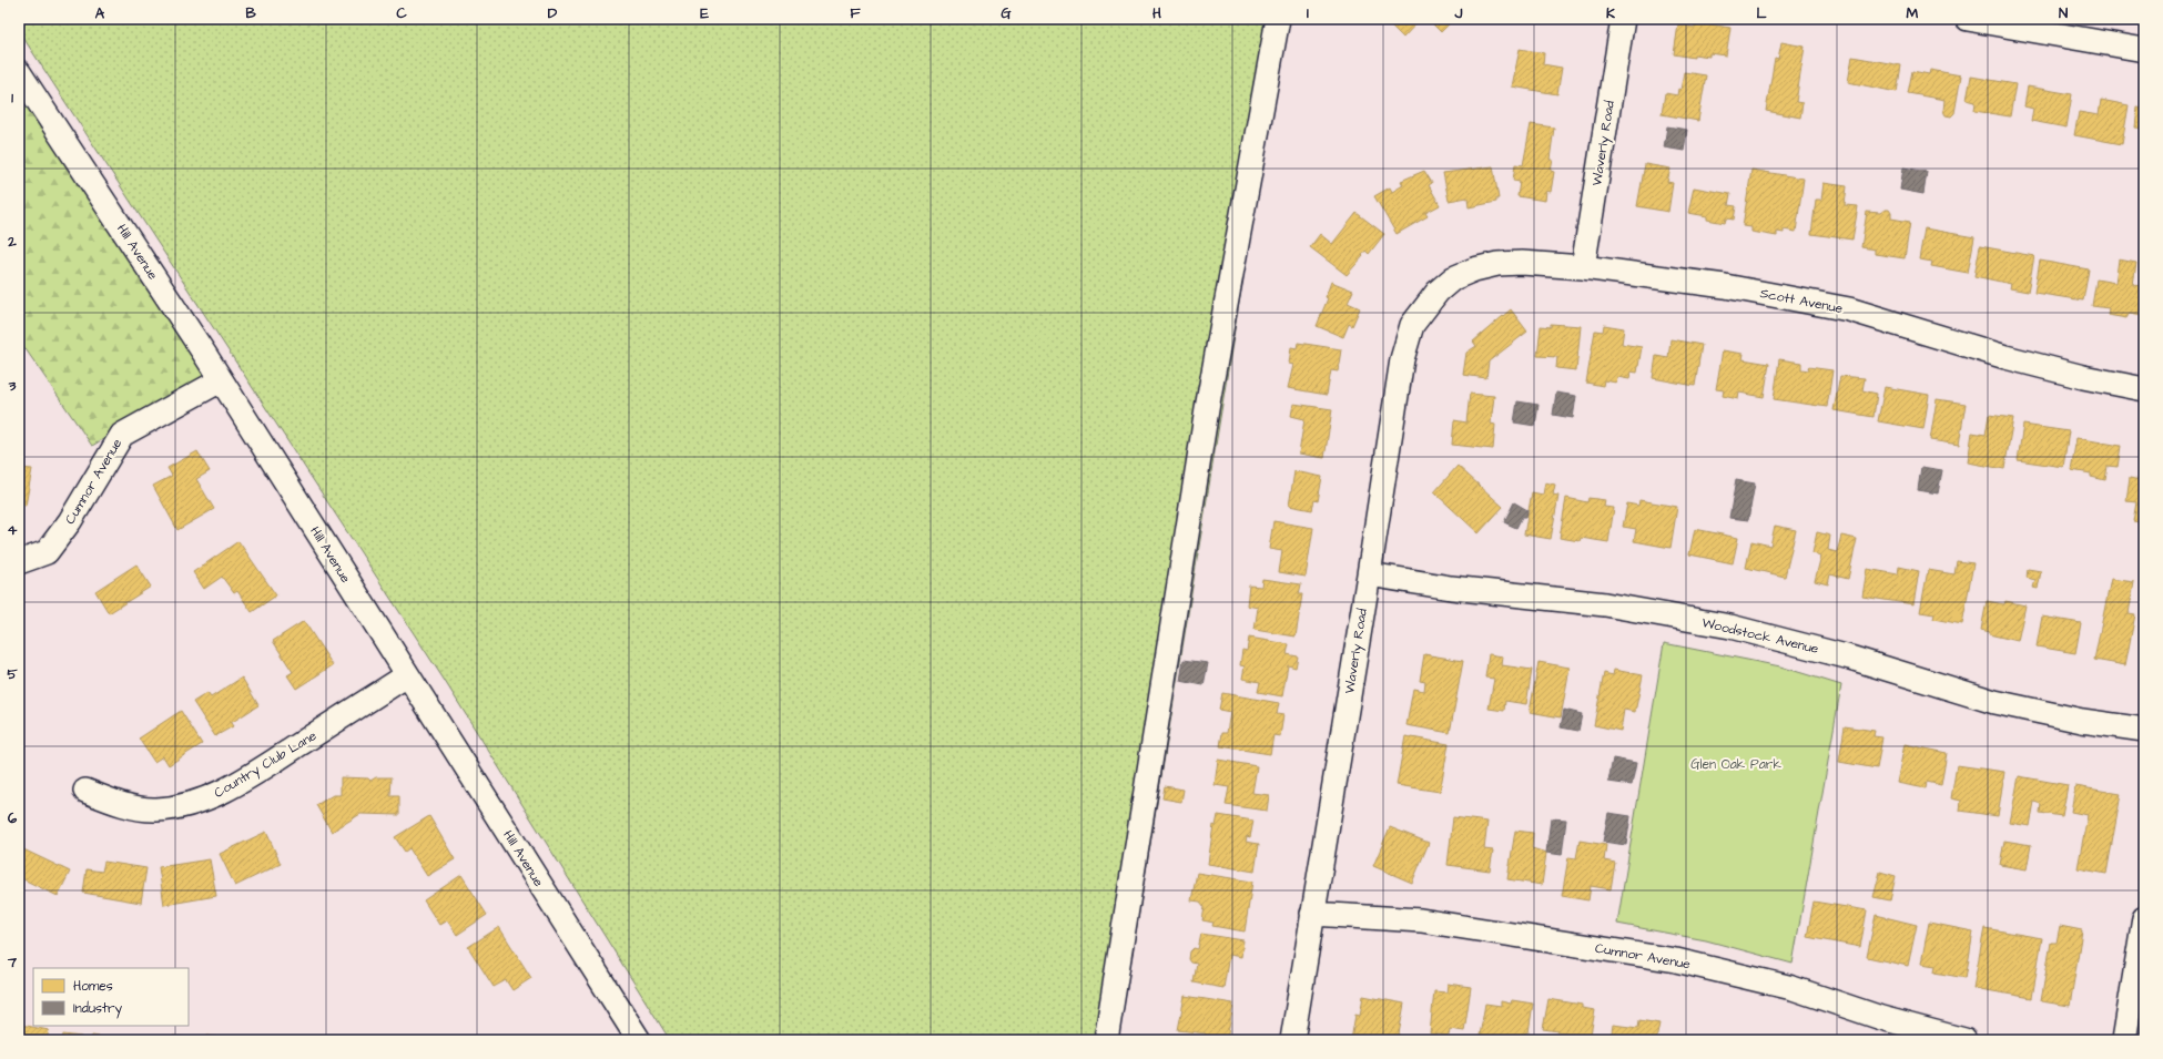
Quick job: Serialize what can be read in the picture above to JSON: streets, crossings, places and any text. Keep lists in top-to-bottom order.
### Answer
{
  "streets": {
    "street": [
      "Waverly Road",
      "Hill Avenue",
      "Scott Avenue",
      "Cumnor Avenue",
      "Woodstock Avenue",
      "Country Club Lane"
    ]
  },
  "crossings": [
    ["Waverly Road", "Scott Avenue"],
    ["Waverly Road", "Cumnor Avenue"],
    ["Waverly Road", "Woodstock Avenue"],
    ["Hill Avenue", "Cumnor Avenue"],
    ["Hill Avenue", "Country Club Lane"]
  ],
  "parks": ["Glen Oak Park"],
  "legend": ["Homes", "Industry"],
  "grid": {
    "columns": [
      "A",
      "B",
      "C",
      "D",
      "E",
      "F",
      "G",
      "H",
      "I",
      "J",
      "K",
      "L",
      "M",
      "N"
    ],
    "rows": [
      "1",
      "2",
      "3",
      "4",
      "5",
      "6",
      "7"
    ]
  }
}
